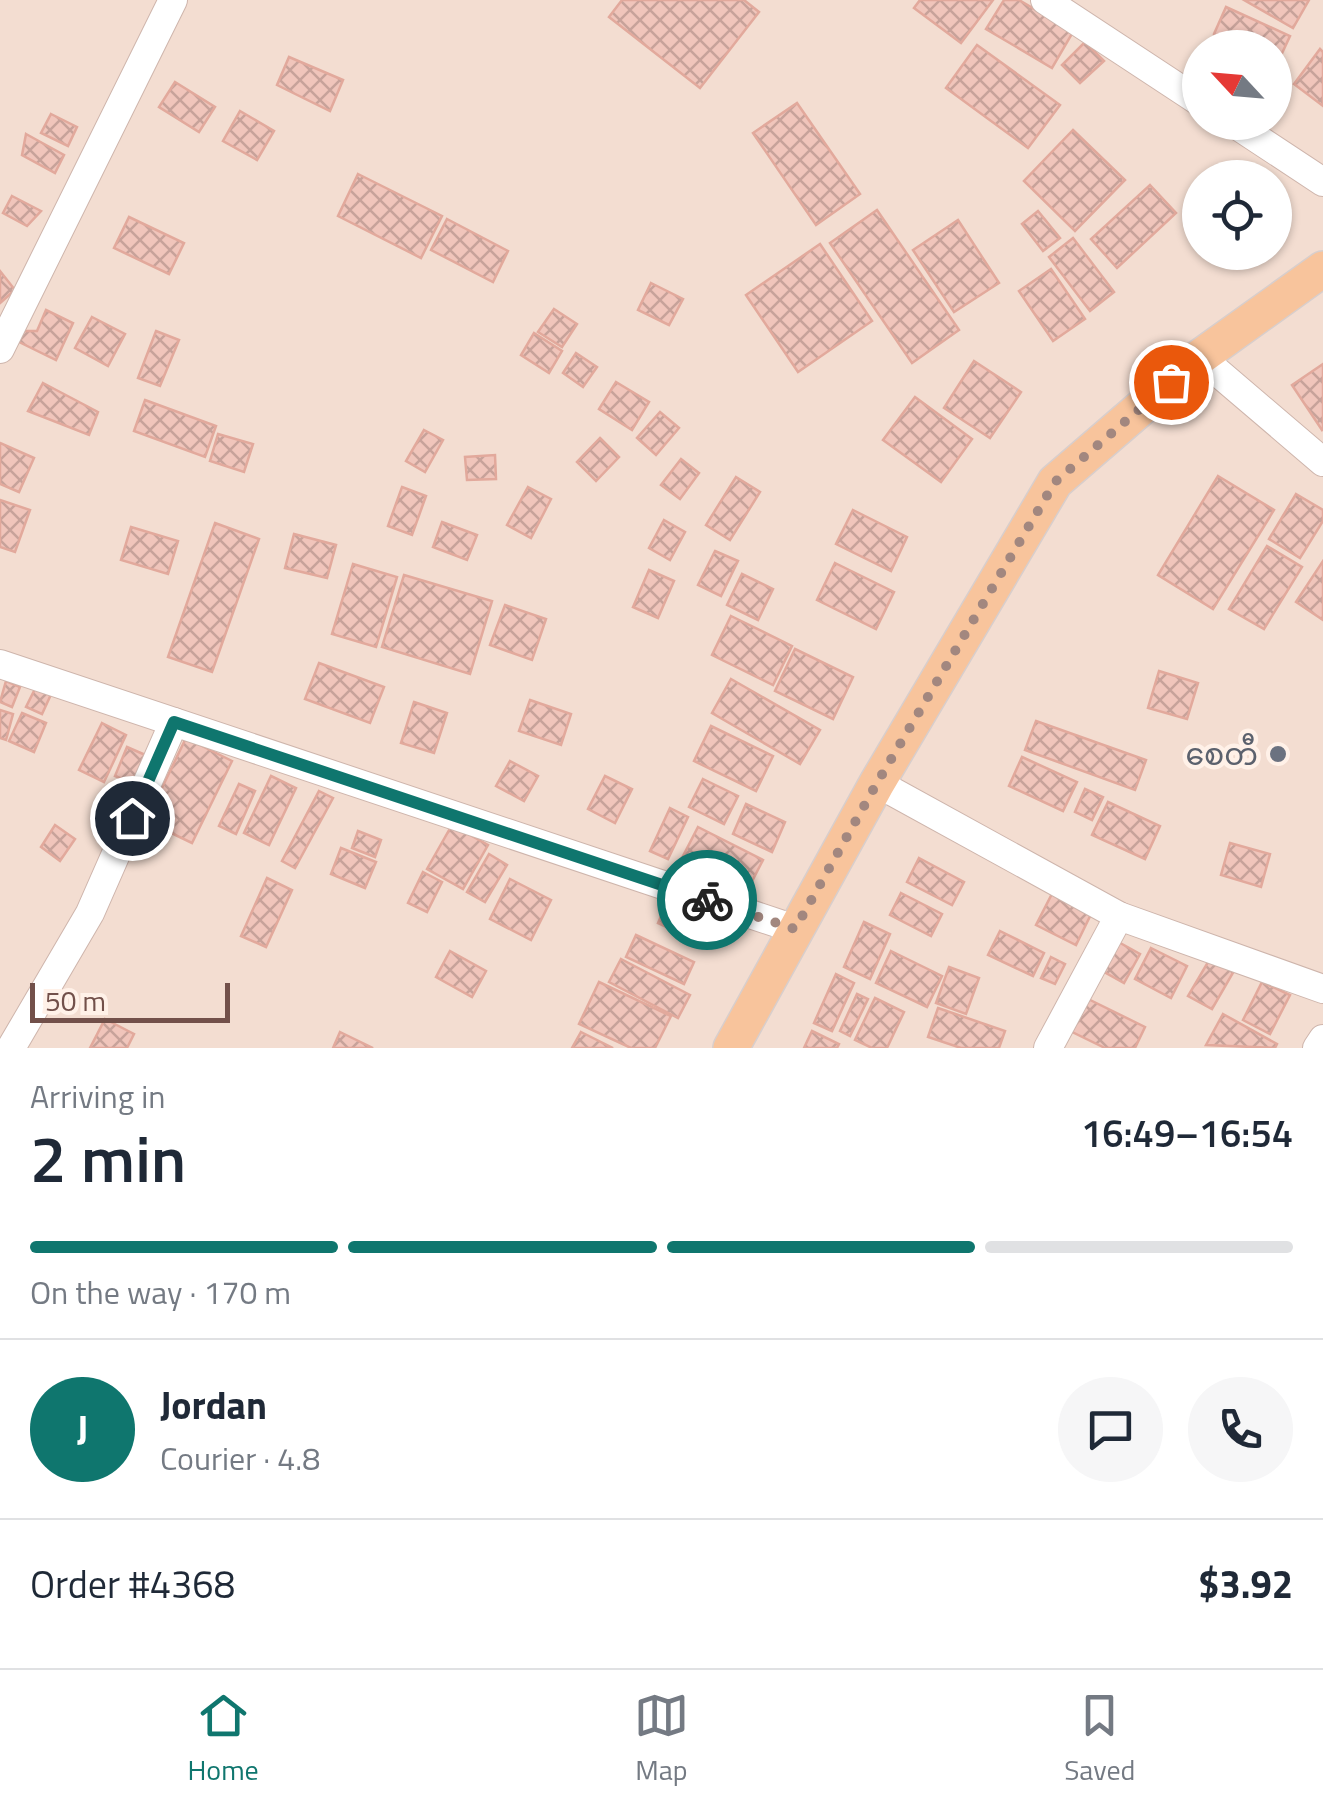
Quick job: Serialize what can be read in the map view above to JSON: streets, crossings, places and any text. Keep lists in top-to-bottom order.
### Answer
{
  "places": ["စေတီ"],
  "scale_bar": "50 m",
  "north": "top left",
  "page": {
    "scale": "50 m",
    "heading": ["2 min", "Arriving in", "16:49–16:54"],
    "panel": [
      "Jordan",
      "Courier · 4.8",
      "Order #4368",
      "$3.92"
    ],
    "bar": "On the way · 170 m",
    "round": "J",
    "tabs": ["Home", "Map", "Saved"]
  }
}
